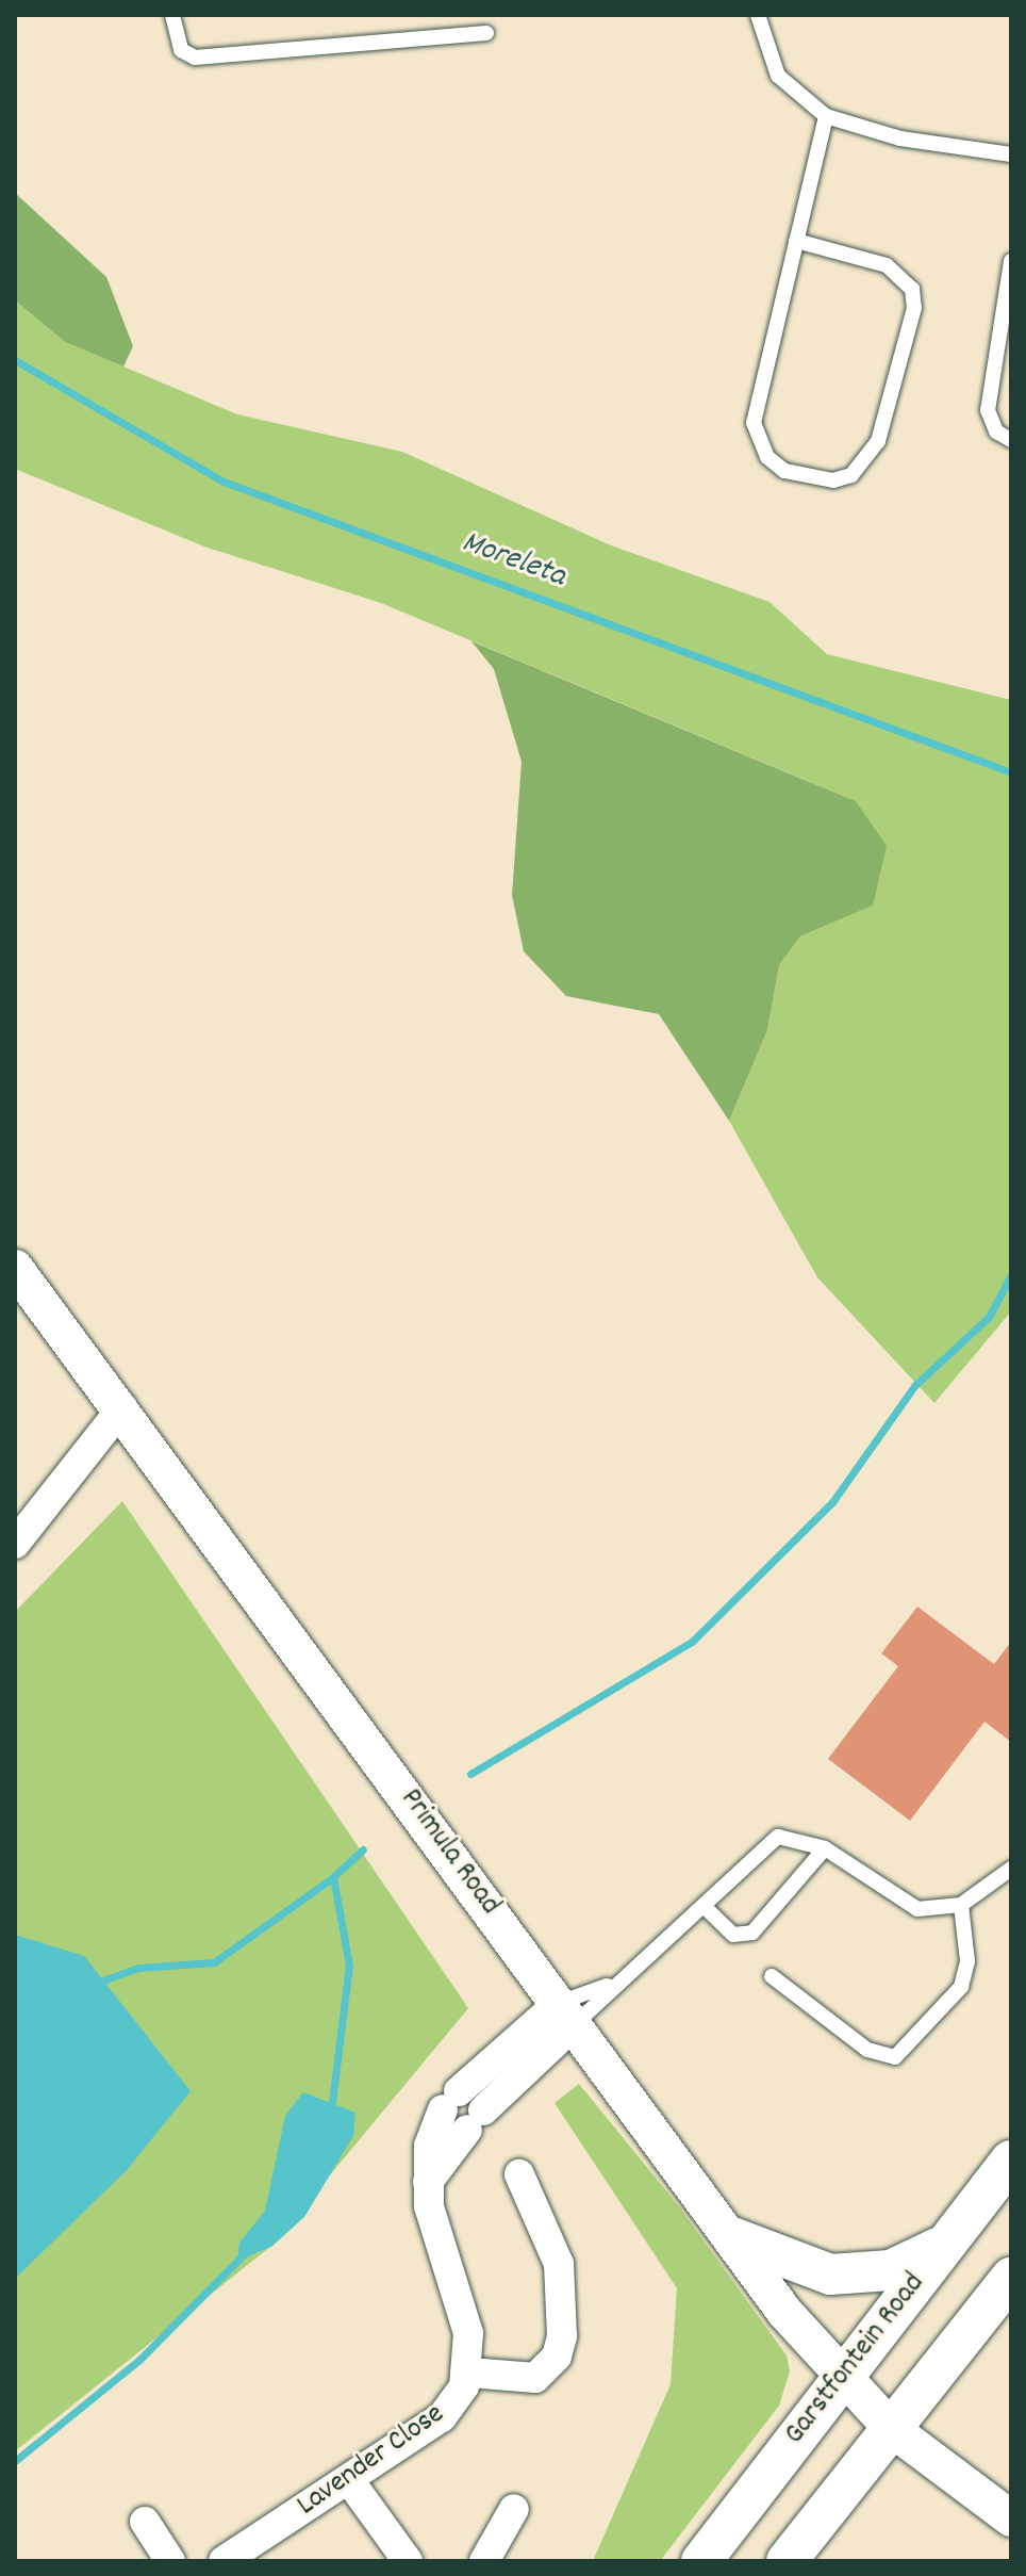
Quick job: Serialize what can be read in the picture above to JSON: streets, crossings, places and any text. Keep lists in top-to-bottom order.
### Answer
{
  "streets": {
    "main road": ["Garstfontein Road"],
    "street": ["Primula Road", "Lavender Close"]
  },
  "crossings": [
    ["Primula Road", "Garstfontein Road"]
  ],
  "water": ["Moreleta"]
}
